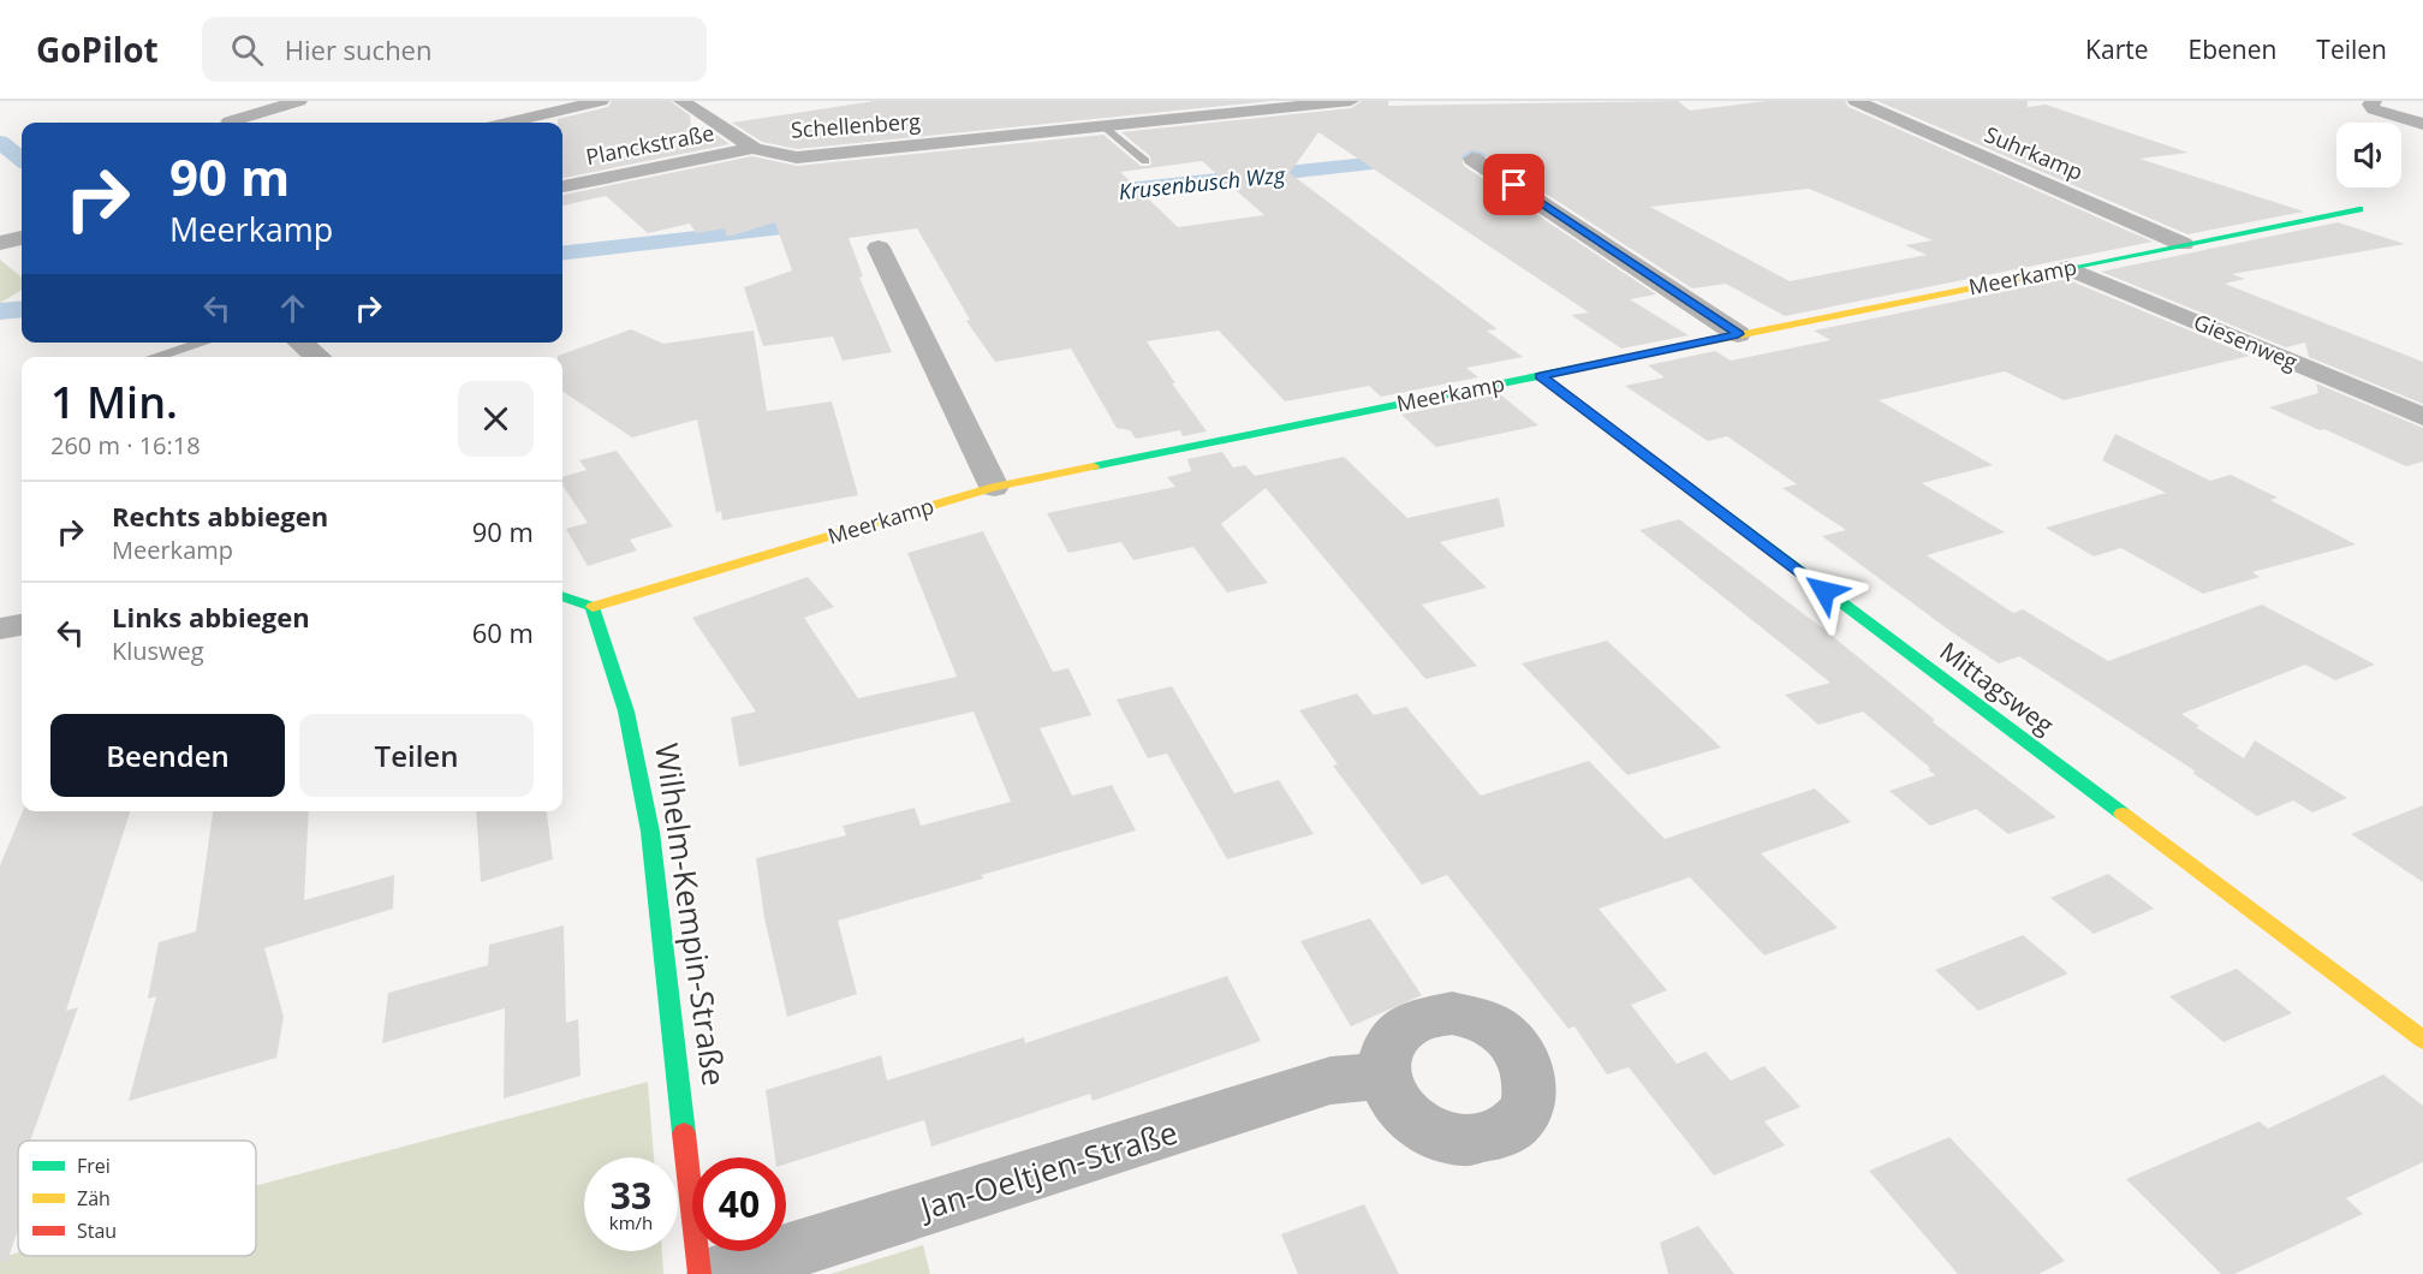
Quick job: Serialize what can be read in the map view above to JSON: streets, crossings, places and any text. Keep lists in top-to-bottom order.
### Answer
{
  "streets": {
    "street": [
      "Schellenberg",
      "Planckstraße",
      "Suhrkamp",
      "Meerkamp",
      "Giesenweg",
      "Mittagsweg",
      "Wilhelm-Kempin-Straße",
      "Jan-Oeltjen-Straße"
    ]
  },
  "crossings": [
    ["Schellenberg", "Planckstraße"],
    ["Suhrkamp", "Meerkamp"],
    ["Meerkamp", "Giesenweg"],
    ["Meerkamp", "Mittagsweg"],
    ["Meerkamp", "Wilhelm-Kempin-Straße"]
  ],
  "water": ["Krusenbusch Wzg"],
  "legend": ["Frei", "Zäh", "Stau"],
  "page": {
    "header": "GoPilot",
    "search": "Hier suchen",
    "nav": ["Karte", "Ebenen", "Teilen"],
    "turn": ["90 m", "Meerkamp"],
    "heading": ["1 Min.", "260 m · 16:18"],
    "list": [
      {
        "name": "Rechts abbiegen",
        "note": "Meerkamp",
        "value": "90 m"
      },
      {
        "name": "Links abbiegen",
        "note": "Klusweg",
        "value": "60 m"
      }
    ],
    "buttons": ["Beenden", "Teilen"],
    "speed": "33 km/h",
    "limit": "40"
  }
}
